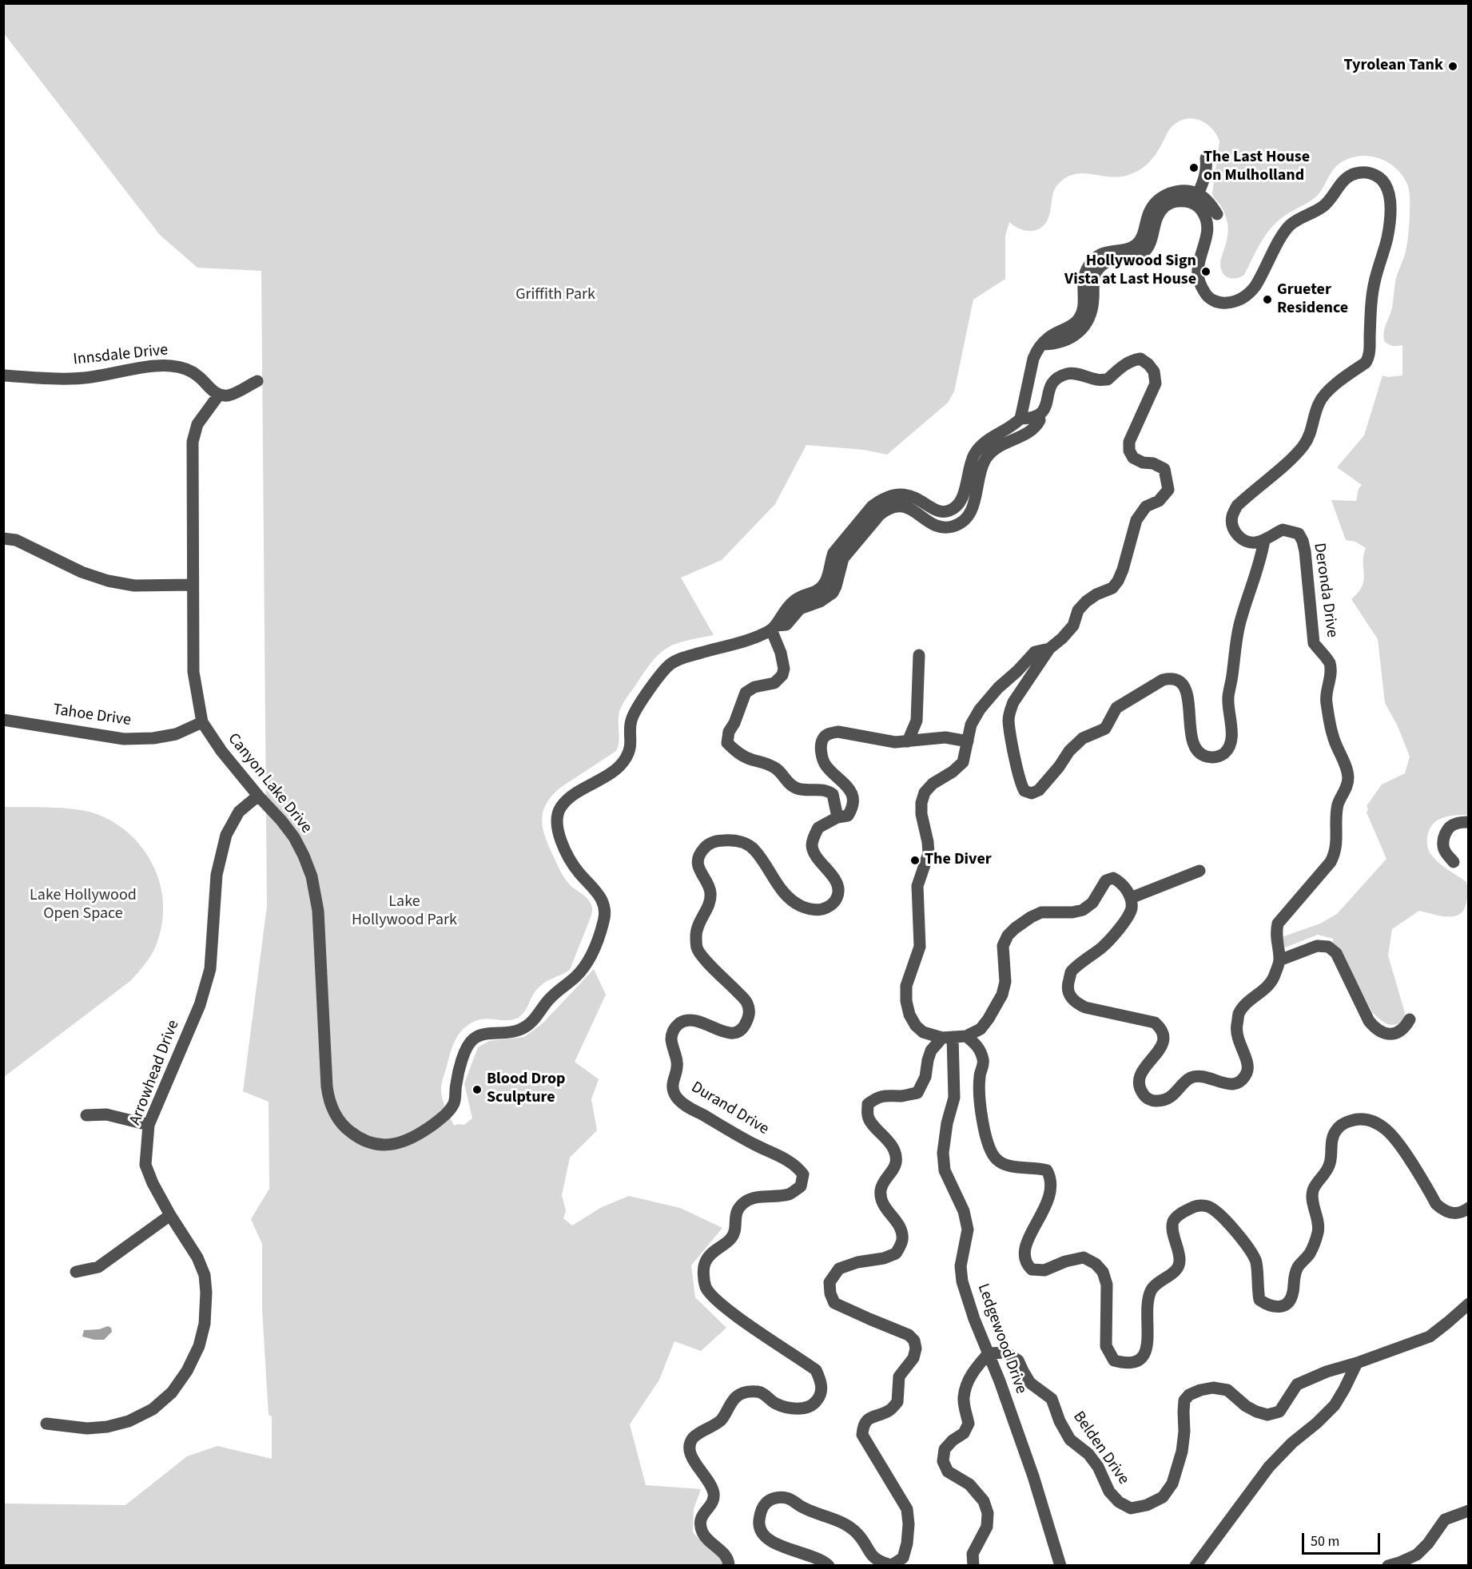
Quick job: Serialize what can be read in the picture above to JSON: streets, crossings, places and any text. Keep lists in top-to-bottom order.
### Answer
{
  "streets": {
    "street": [
      "Innsdale Drive",
      "Deronda Drive",
      "Tahoe Drive",
      "Canyon Lake Drive",
      "Arrowhead Drive",
      "Durand Drive",
      "Ledgewood Drive",
      "Belden Drive"
    ]
  },
  "crossings": [
    ["Innsdale Drive", "Canyon Lake Drive"],
    ["Tahoe Drive", "Canyon Lake Drive"],
    ["Canyon Lake Drive", "Arrowhead Drive"],
    ["Ledgewood Drive", "Belden Drive"]
  ],
  "parks": ["Griffith Park", "Lake Hollywood Open Space", "Lake Hollywood Park"],
  "places": [
    "Tyrolean Tank",
    "The Last House on Mulholland",
    "Hollywood Sign Vista at Last House",
    "Grueter Residence",
    "The Diver",
    "Blood Drop Sculpture"
  ],
  "scale_bar": "50 m"
}
